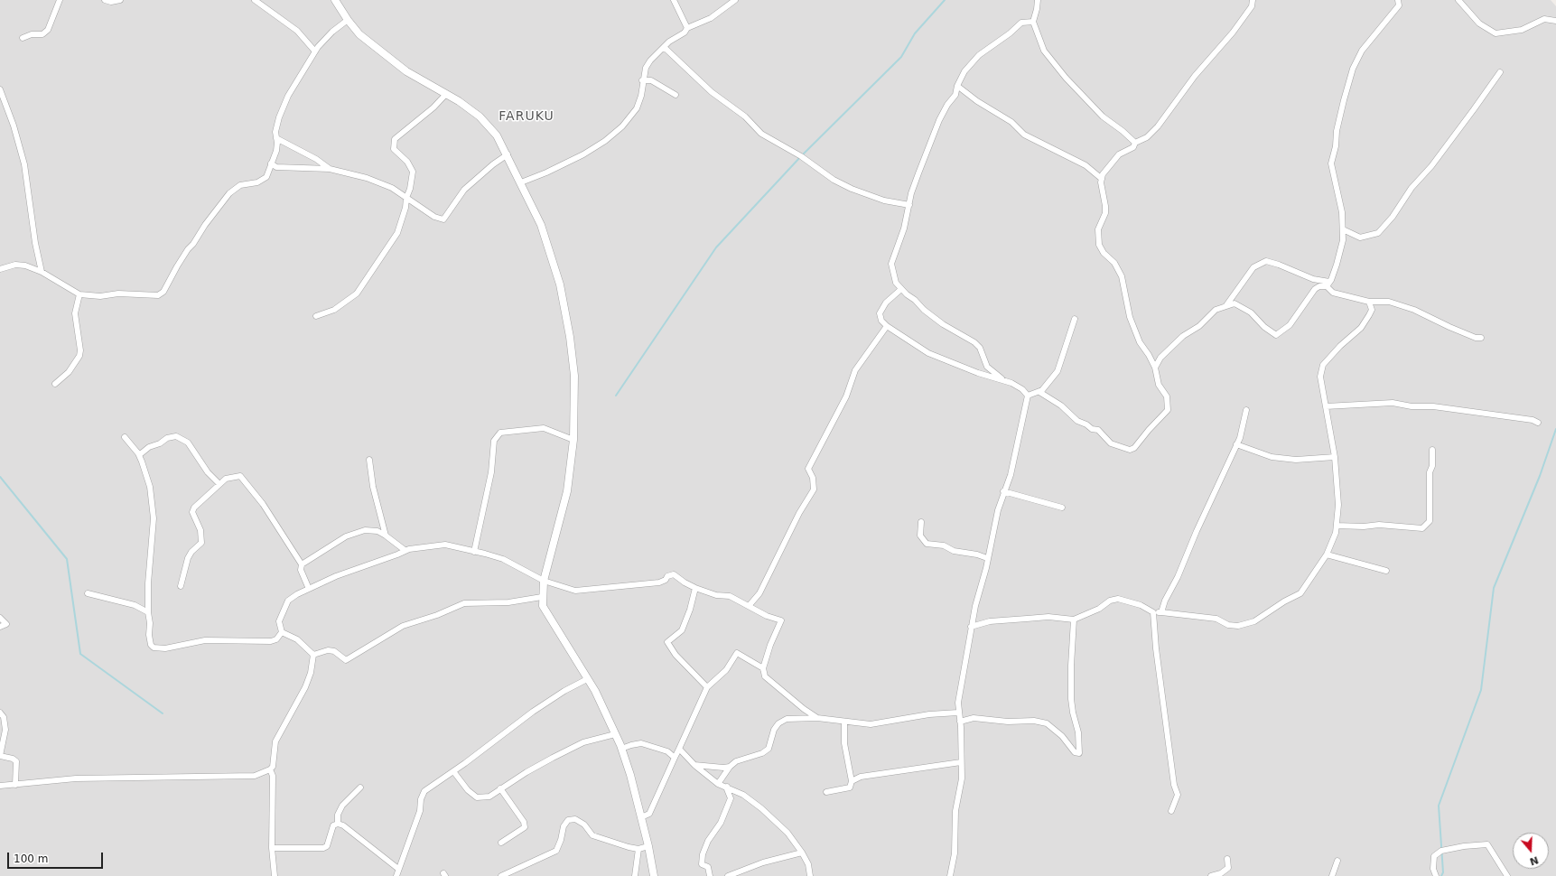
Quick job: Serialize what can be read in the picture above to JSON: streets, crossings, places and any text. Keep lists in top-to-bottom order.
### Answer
{
  "districts": ["FARUKU"],
  "scale_bar": "100 m",
  "north": "bottom"
}
